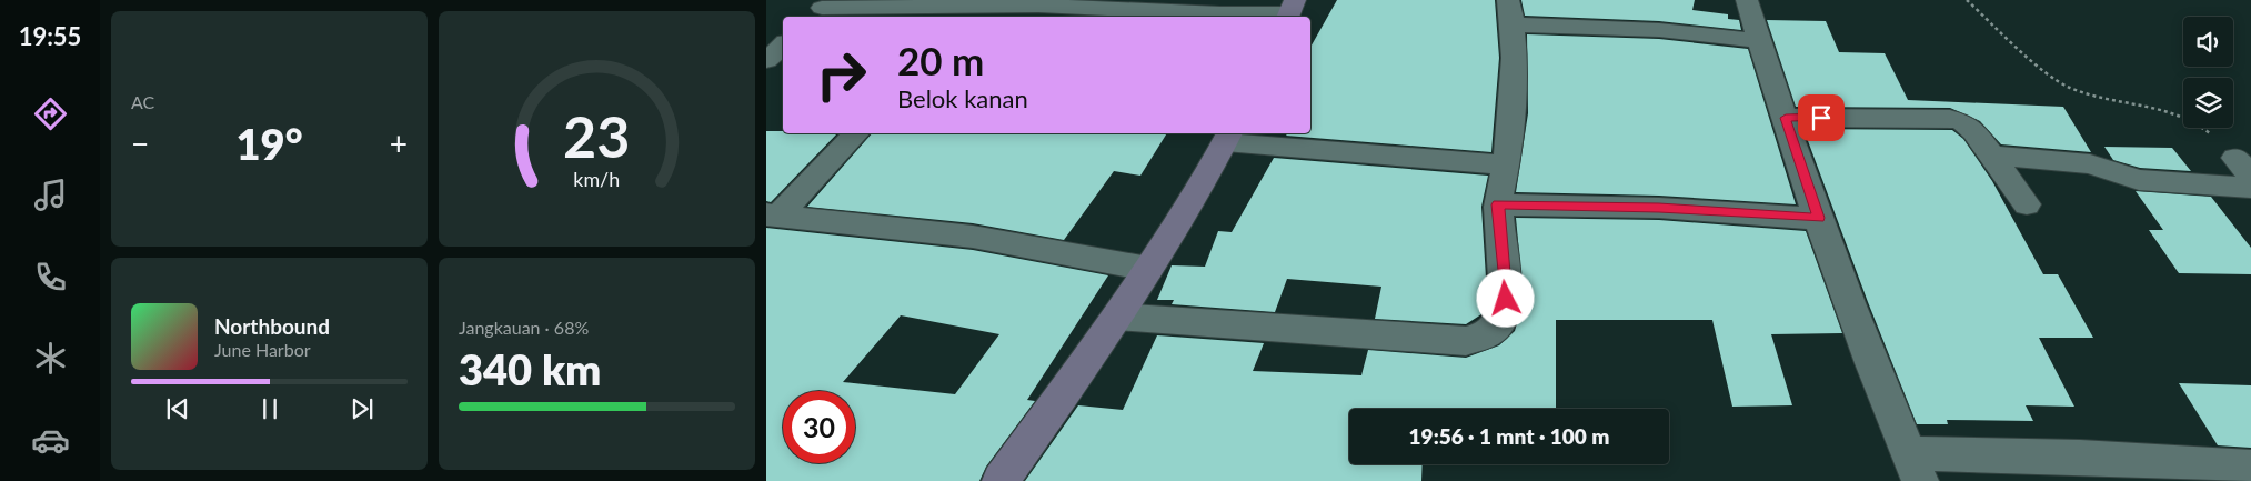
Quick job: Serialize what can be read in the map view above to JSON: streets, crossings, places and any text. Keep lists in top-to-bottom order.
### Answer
{
  "page": {
    "tabs": "19:55",
    "tile": [
      "AC",
      ["Jangkauan · 68%", "340 km"]
    ],
    "turn": ["20 m", "Belok kanan"],
    "heat": ["−", "19°", "+"],
    "song": ["Northbound", "June Harbor"],
    "limit": "30",
    "trip": "19:56 · 1 mnt · 100 m",
    "gauge": ["23", "km/h"]
  }
}
